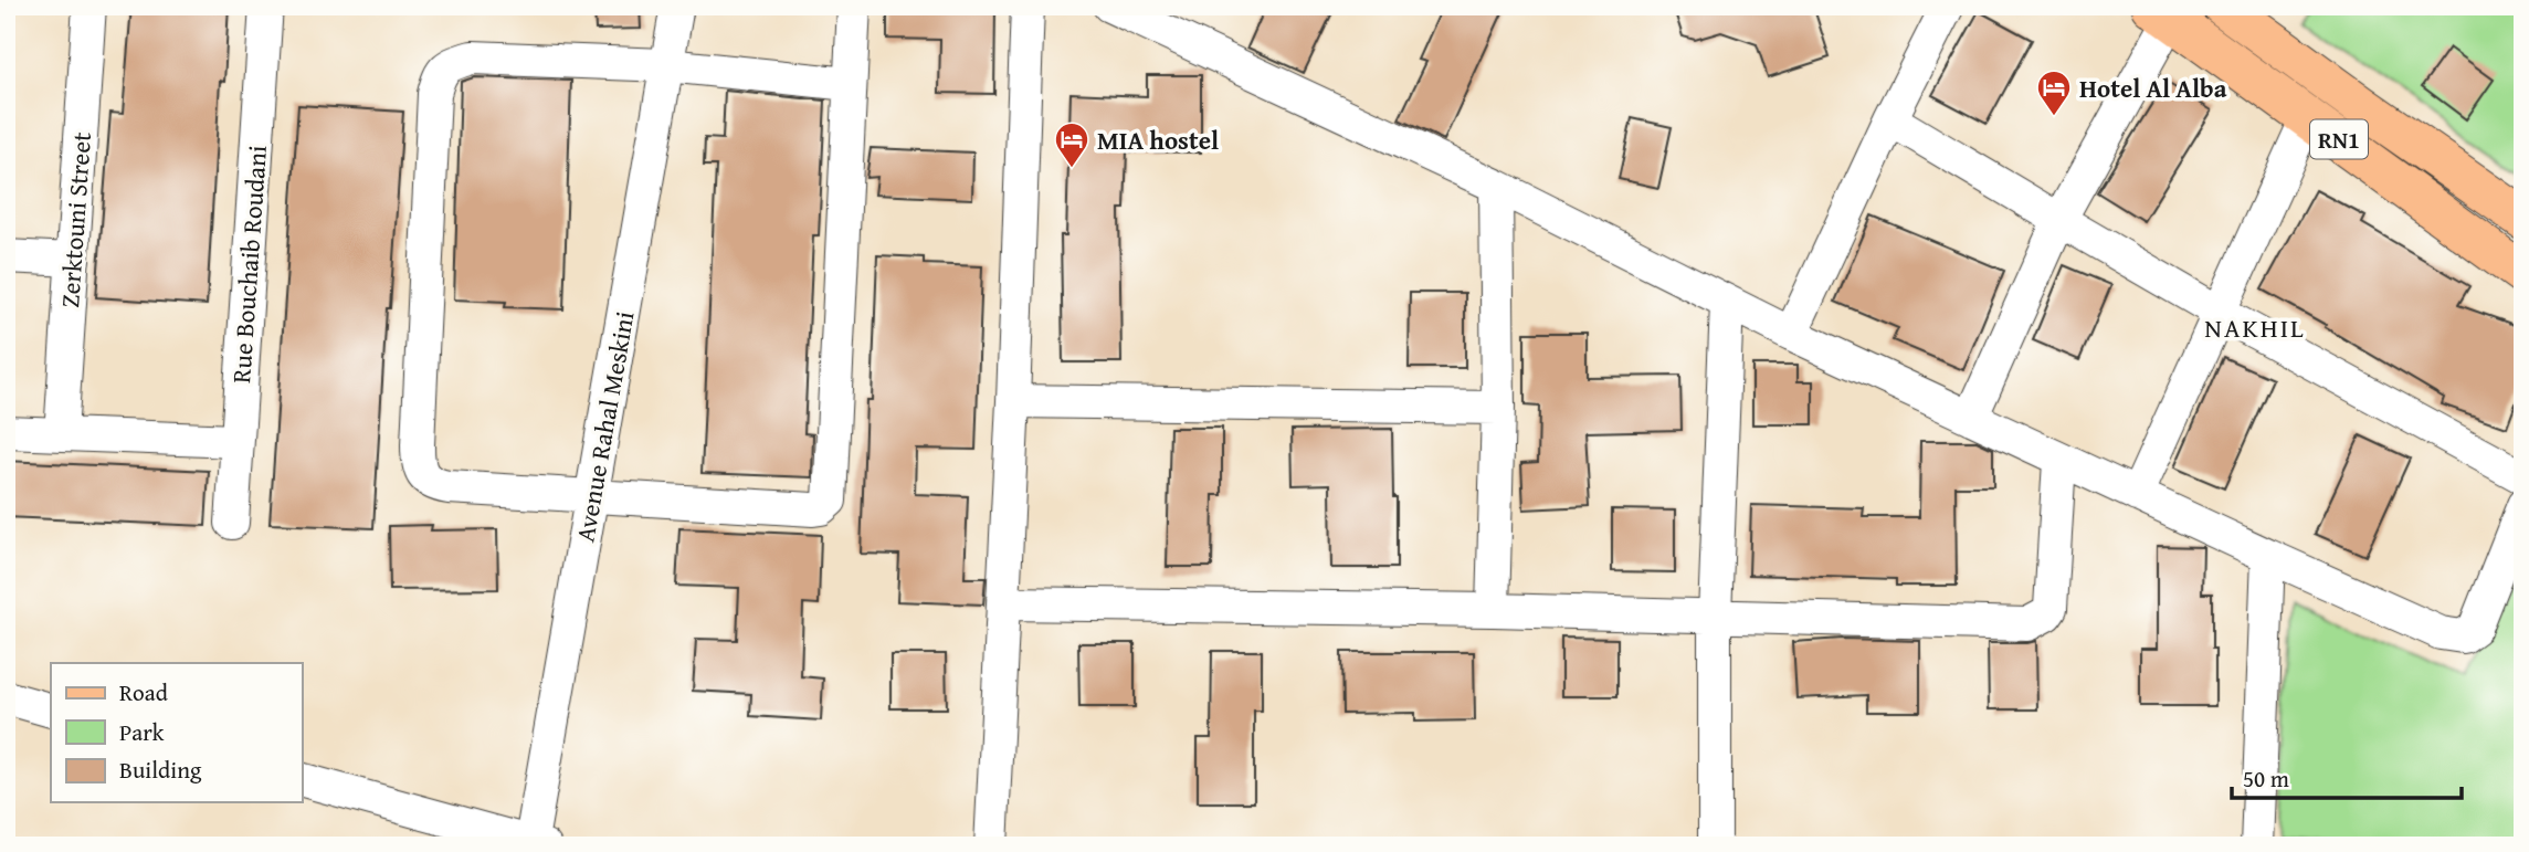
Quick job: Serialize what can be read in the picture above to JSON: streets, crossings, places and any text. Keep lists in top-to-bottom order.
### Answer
{
  "streets": {
    "main road": ["RN1"],
    "street": ["Zerktouni Street", "Rue Bouchaib Roudani", "Avenue Rahal Meskini"]
  },
  "districts": ["NAKHIL"],
  "places": {
    "hotel": ["Hotel Al Alba", "MIA hostel"]
  },
  "legend": ["Road", "Park", "Building"],
  "scale_bar": "50 m"
}
